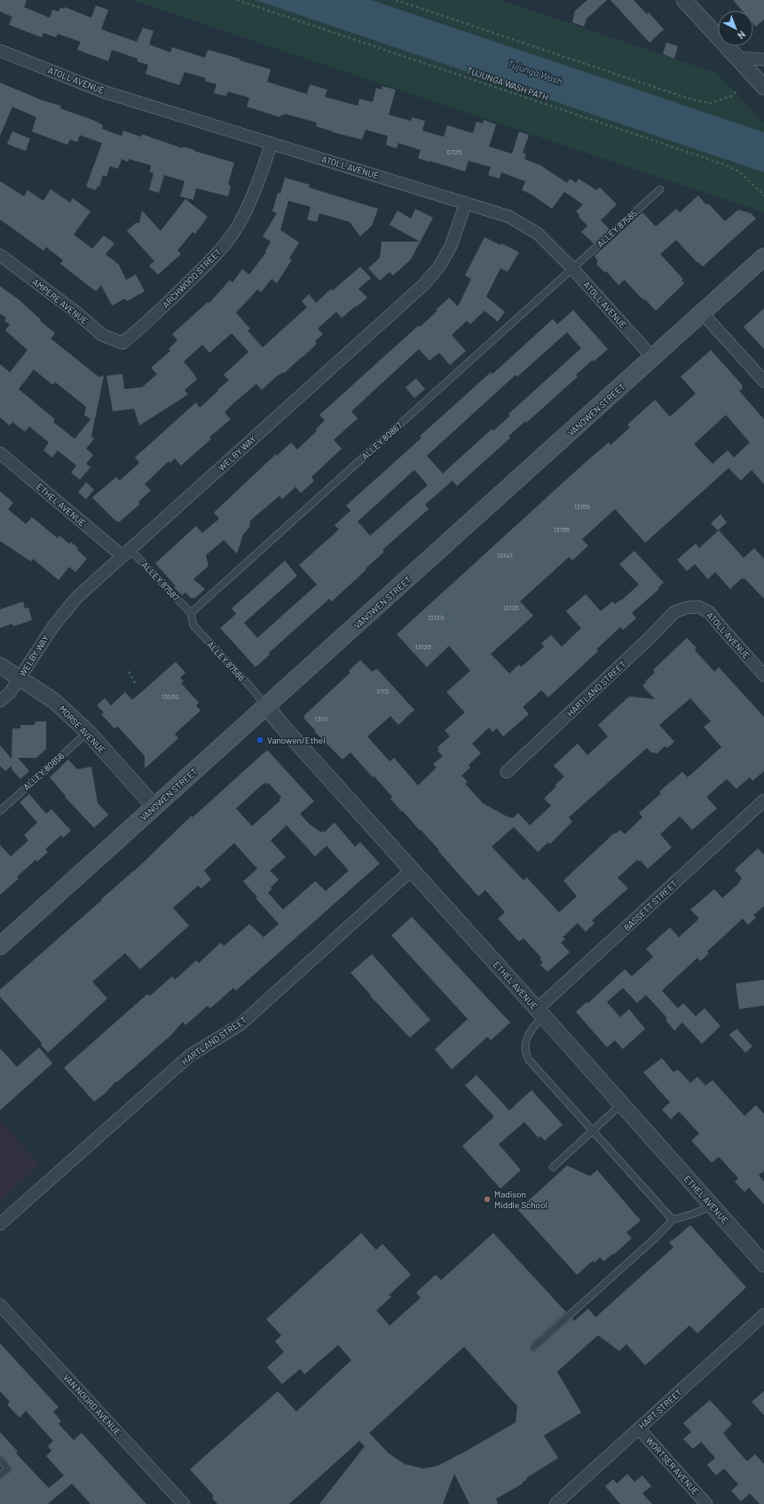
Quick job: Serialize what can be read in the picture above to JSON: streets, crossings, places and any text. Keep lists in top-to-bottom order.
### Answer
{
  "streets": {
    "main road": ["VANOWEN STREET"],
    "street": [
      "ATOLL AVENUE",
      "ARCHWOOD STREET",
      "AMPERE AVENUE",
      "WELBY WAY",
      "ETHEL AVENUE",
      "HARTLAND STREET",
      "MORSE AVENUE",
      "BASSETT STREET",
      "VAN NOORD AVENUE",
      "HART STREET",
      "WORTSER AVENUE"
    ],
    "lane": [
      "ALLEY 87585",
      "ALLEY 80867",
      "ALLEY 87587",
      "ALLEY 87586",
      "ALLEY 80856"
    ],
    "path": ["TUJUNGA WASH PATH"]
  },
  "crossings": [
    ["ATOLL AVENUE", "ALLEY 87585"],
    ["ATOLL AVENUE", "ARCHWOOD STREET"],
    ["ATOLL AVENUE", "VANOWEN STREET"],
    ["ATOLL AVENUE", "ALLEY 80867"],
    ["ATOLL AVENUE", "WELBY WAY"],
    ["ATOLL AVENUE", "HARTLAND STREET"],
    ["ALLEY 87585", "ALLEY 80867"],
    ["ARCHWOOD STREET", "AMPERE AVENUE"],
    ["VANOWEN STREET", "ETHEL AVENUE"],
    ["VANOWEN STREET", "ALLEY 87586"],
    ["VANOWEN STREET", "MORSE AVENUE"],
    ["ALLEY 80867", "ALLEY 87587"],
    ["ALLEY 80867", "ALLEY 87586"],
    ["WELBY WAY", "ETHEL AVENUE"],
    ["WELBY WAY", "ALLEY 87587"],
    ["WELBY WAY", "MORSE AVENUE"],
    ["ETHEL AVENUE", "ALLEY 87587"],
    ["ETHEL AVENUE", "ALLEY 87586"],
    ["ETHEL AVENUE", "HARTLAND STREET"],
    ["ETHEL AVENUE", "BASSETT STREET"],
    ["ALLEY 87587", "ALLEY 87586"],
    ["MORSE AVENUE", "ALLEY 80856"],
    ["HART STREET", "WORTSER AVENUE"]
  ],
  "water": ["Tujunga Wash"],
  "places": {
    "transit": ["Vanowen/Ethel"],
    "other": ["Madison Middle School"]
  },
  "house_numbers": [
    "6725",
    "13159",
    "13155",
    "13147",
    "13135",
    "13129",
    "13125",
    "3113",
    "13050",
    "13111"
  ],
  "north": "bottom right"
}
